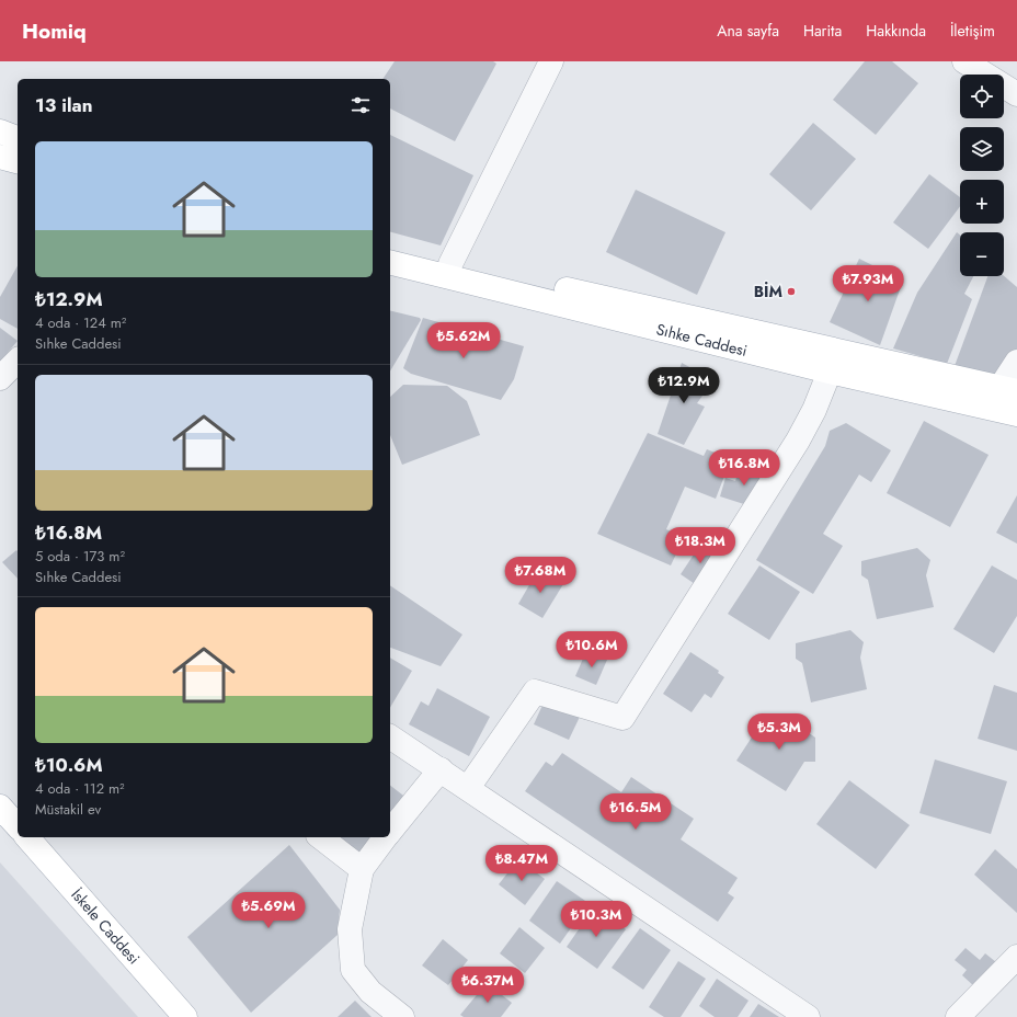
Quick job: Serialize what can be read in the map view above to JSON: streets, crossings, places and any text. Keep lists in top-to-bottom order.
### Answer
{
  "streets": {
    "main road": ["Sıhke Caddesi", "İskele Caddesi"]
  },
  "places": ["BİM"],
  "page": {
    "header": "Homiq",
    "nav": [
      "Ana sayfa",
      "Harita",
      "Hakkında",
      "İletişim"
    ],
    "map_buttons": ["+", "−"],
    "heading": "13 ilan",
    "list": [
      {
        "name": "₺12.9M",
        "note": "4 oda · 124 m² · Sıhke Caddesi"
      },
      {
        "name": "₺16.8M",
        "note": "5 oda · 173 m² · Sıhke Caddesi"
      },
      {
        "name": "₺10.6M",
        "note": "4 oda · 112 m² · Müstakil ev"
      }
    ],
    "price": [
      "₺7.93M",
      "₺5.62M",
      "₺12.9M",
      "₺16.8M",
      "₺18.3M",
      "₺7.68M",
      "₺10.6M",
      "₺5.3M",
      "₺16.5M",
      "₺8.47M",
      "₺5.69M",
      "₺10.3M",
      "₺6.37M"
    ]
  }
}
